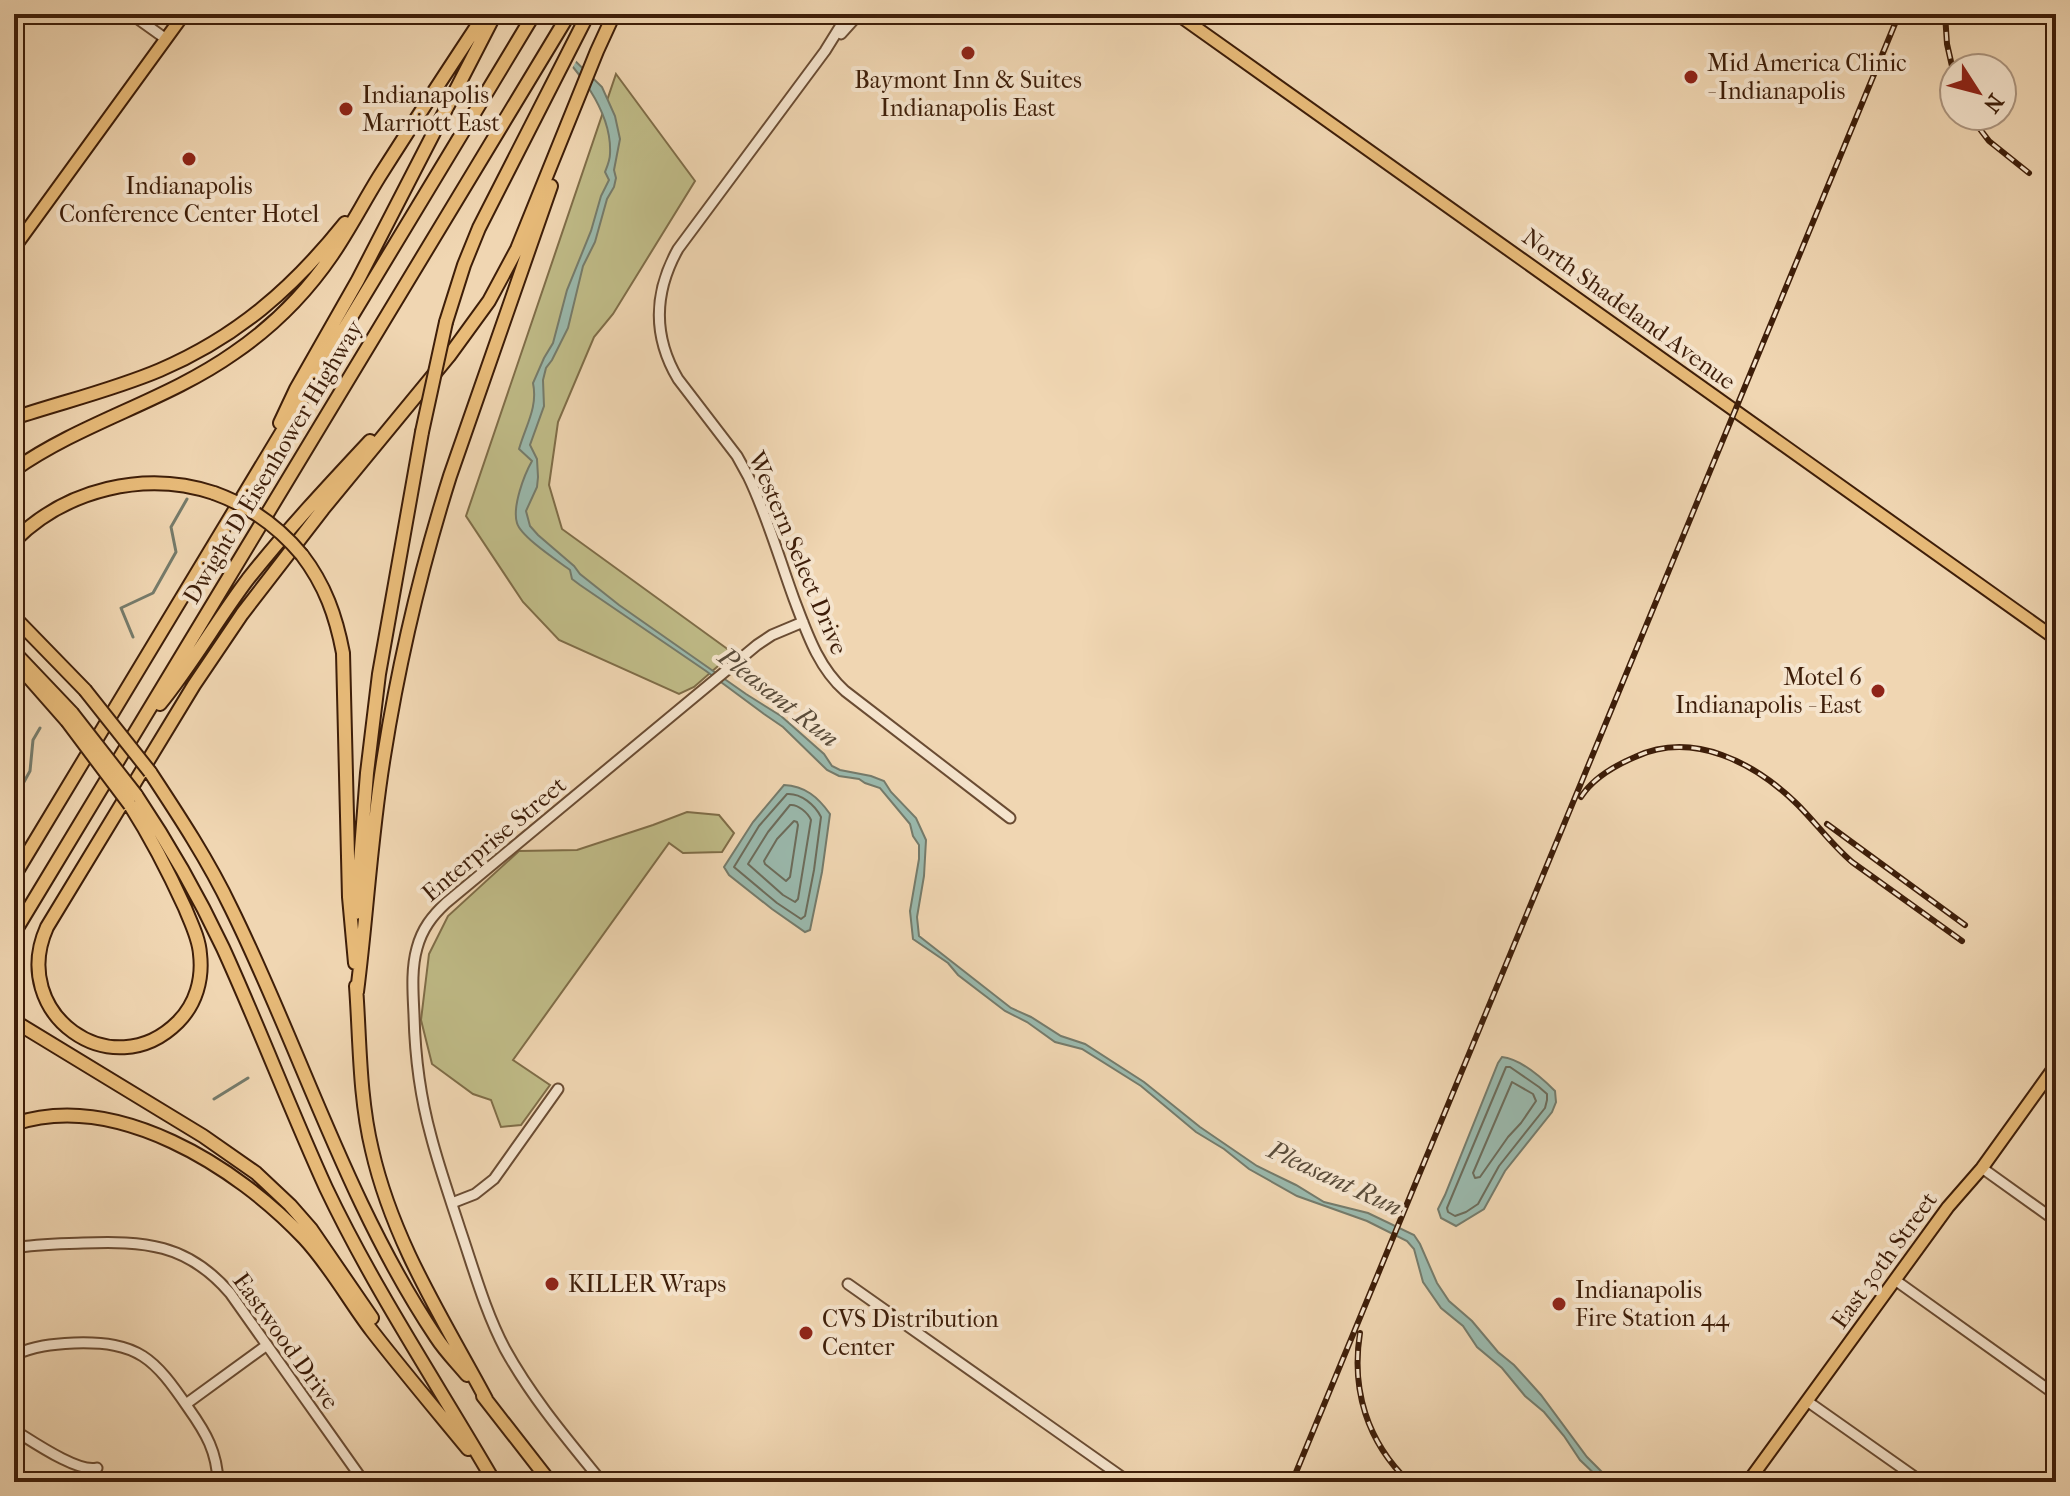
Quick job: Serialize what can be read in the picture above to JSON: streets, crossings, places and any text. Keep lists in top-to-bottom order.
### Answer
{
  "streets": {
    "highway": ["Dwight D Eisenhower Highway"],
    "main road": ["North Shadeland Avenue", "East 30th Street"],
    "street": ["Western Select Drive", "Enterprise Street", "Eastwood Drive"]
  },
  "crossings": [
    ["Western Select Drive", "Enterprise Street"]
  ],
  "water": ["Pleasant Run"],
  "places": [
    "Baymont Inn & Suites Indianapolis East",
    "Mid America Clinic - Indianapolis",
    "Indianapolis Marriott East",
    "Indianapolis Conference Center Hotel",
    "Motel 6 Indianapolis - East",
    "KILLER Wraps",
    "Indianapolis Fire Station 44",
    "CVS Distribution Center"
  ],
  "north": "bottom right"
}
